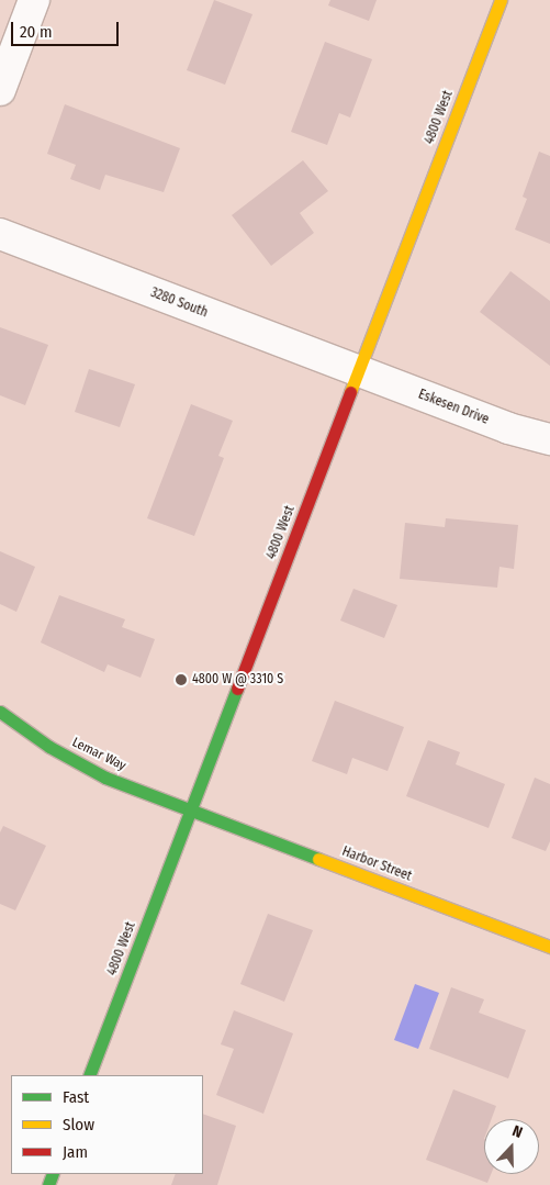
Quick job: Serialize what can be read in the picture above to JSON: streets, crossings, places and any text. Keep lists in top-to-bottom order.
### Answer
{
  "streets": {
    "main road": ["4800 West", "Lemar Way", "Harbor Street"],
    "street": ["3280 South", "Eskesen Drive"]
  },
  "crossings": [
    ["4800 West", "3280 South"],
    ["4800 West", "Eskesen Drive"],
    ["4800 West", "Lemar Way"],
    ["4800 West", "Harbor Street"],
    ["3280 South", "Eskesen Drive"],
    ["Lemar Way", "Harbor Street"]
  ],
  "places": ["4800 W @ 3310 S"],
  "legend": ["Fast", "Slow", "Jam"],
  "scale_bar": "20 m",
  "north": "top"
}
